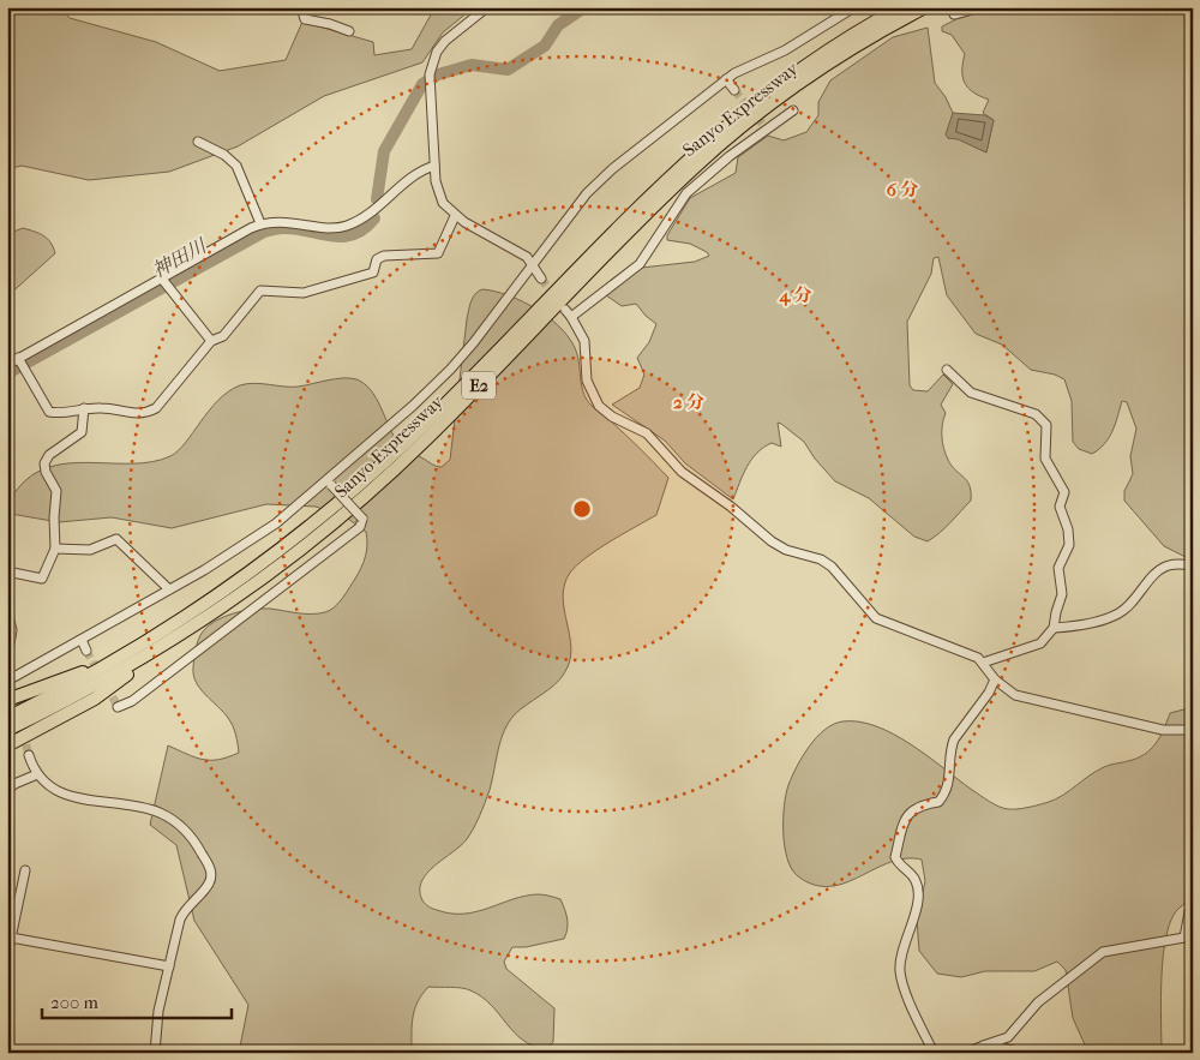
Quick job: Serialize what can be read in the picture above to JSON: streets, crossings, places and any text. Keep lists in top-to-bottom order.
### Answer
{
  "streets": {
    "highway": ["Sanyo Expressway", "E2"]
  },
  "water": ["神田川"],
  "scale_bar": "200 m",
  "rings": ["6 分", "4 分", "2 分"]
}
